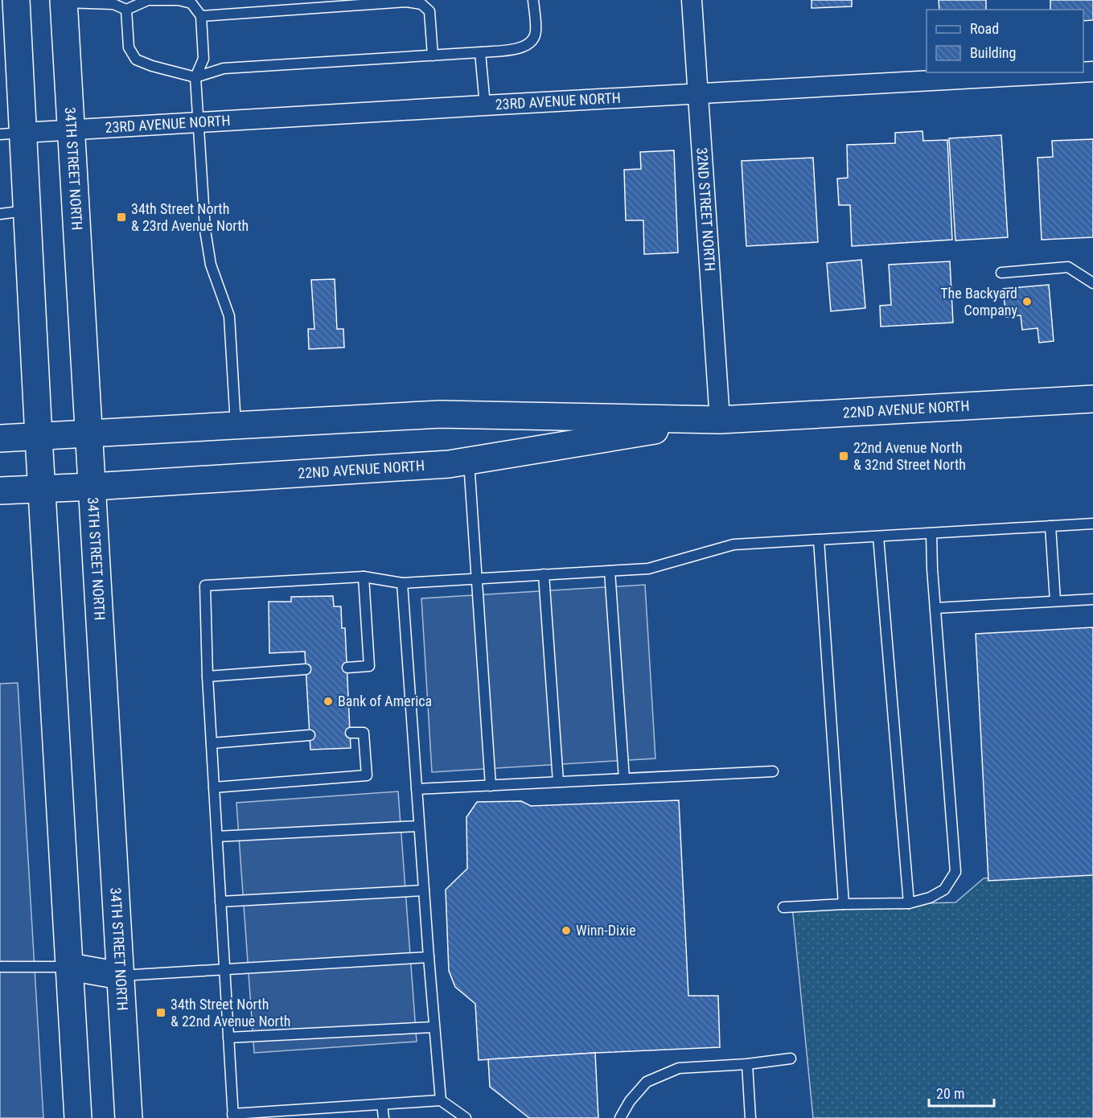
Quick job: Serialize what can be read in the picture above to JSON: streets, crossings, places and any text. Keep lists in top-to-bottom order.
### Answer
{
  "streets": {
    "main road": ["34TH STREET NORTH", "22ND AVENUE NORTH"],
    "street": ["23RD AVENUE NORTH", "32ND STREET NORTH"]
  },
  "crossings": [
    ["23RD AVENUE NORTH", "34TH STREET NORTH"],
    ["23RD AVENUE NORTH", "32ND STREET NORTH"],
    ["34TH STREET NORTH", "22ND AVENUE NORTH"],
    ["32ND STREET NORTH", "22ND AVENUE NORTH"]
  ],
  "places": {
    "transit": ["34th Street North & 23rd Avenue North", "22nd Avenue North & 32nd Street North", "34th Street North & 22nd Avenue North"],
    "other": ["The Backyard Company", "Bank of America", "Winn-Dixie"]
  },
  "legend": ["Road", "Building"],
  "scale_bar": "20 m"
}
